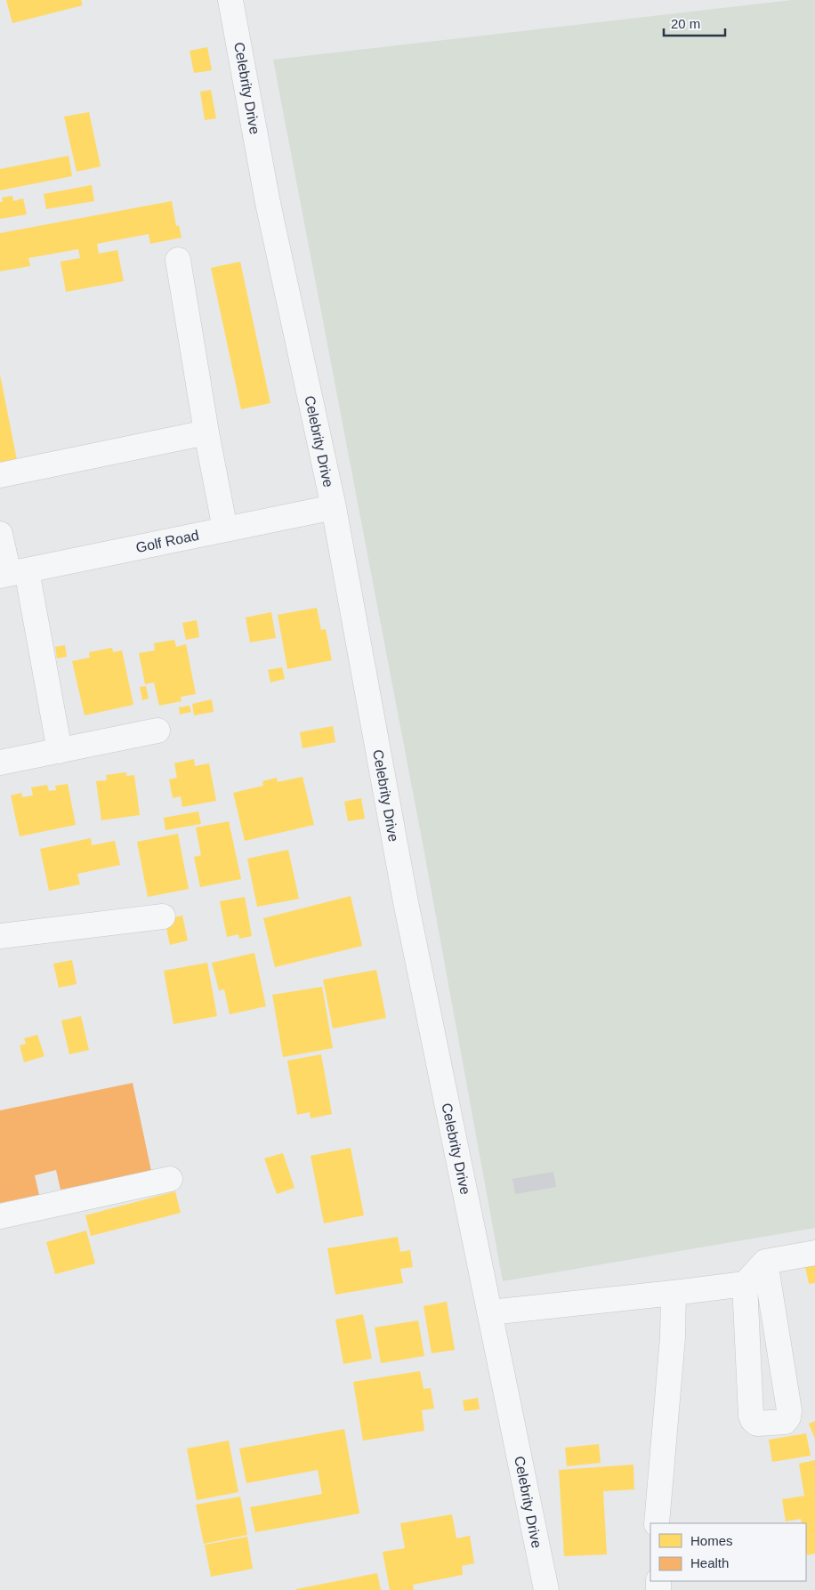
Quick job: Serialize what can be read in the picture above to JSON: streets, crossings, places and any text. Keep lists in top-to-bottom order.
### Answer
{
  "streets": {
    "street": ["Celebrity Drive", "Golf Road"]
  },
  "crossings": [
    ["Celebrity Drive", "Golf Road"]
  ],
  "legend": ["Homes", "Health"],
  "scale_bar": "20 m"
}
